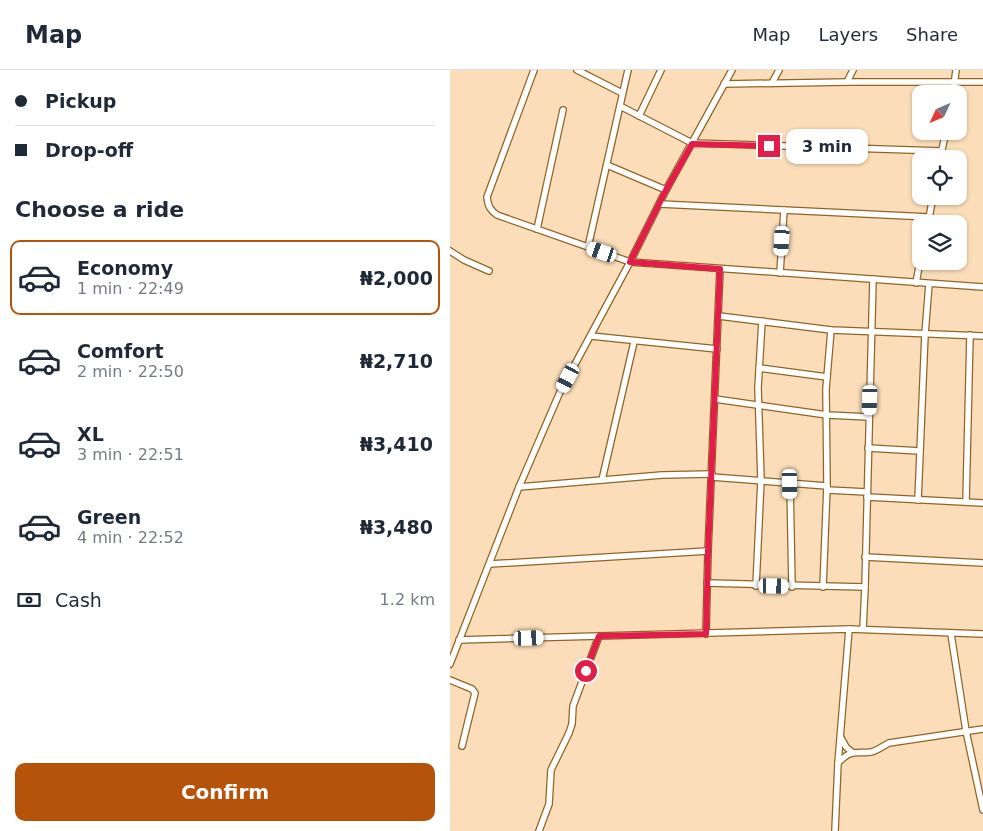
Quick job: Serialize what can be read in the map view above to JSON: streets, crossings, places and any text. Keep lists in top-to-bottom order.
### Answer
{
  "north": "bottom left",
  "page": {
    "header": "Map",
    "nav": ["Map", "Layers", "Share"],
    "banner": ["Pickup", "Drop-off"],
    "bubble": "3 min",
    "heading": "Choose a ride",
    "list": [
      {
        "name": "Economy",
        "note": "1 min · 22:49",
        "value": "₦2,000"
      },
      {
        "name": "Comfort",
        "note": "2 min · 22:50",
        "value": "₦2,710"
      },
      {
        "name": "XL",
        "note": "3 min · 22:51",
        "value": "₦3,410"
      },
      {
        "name": "Green",
        "note": "4 min · 22:52",
        "value": "₦3,480"
      }
    ],
    "pay": ["Cash", "1.2 km"],
    "buttons": "Confirm"
  }
}
